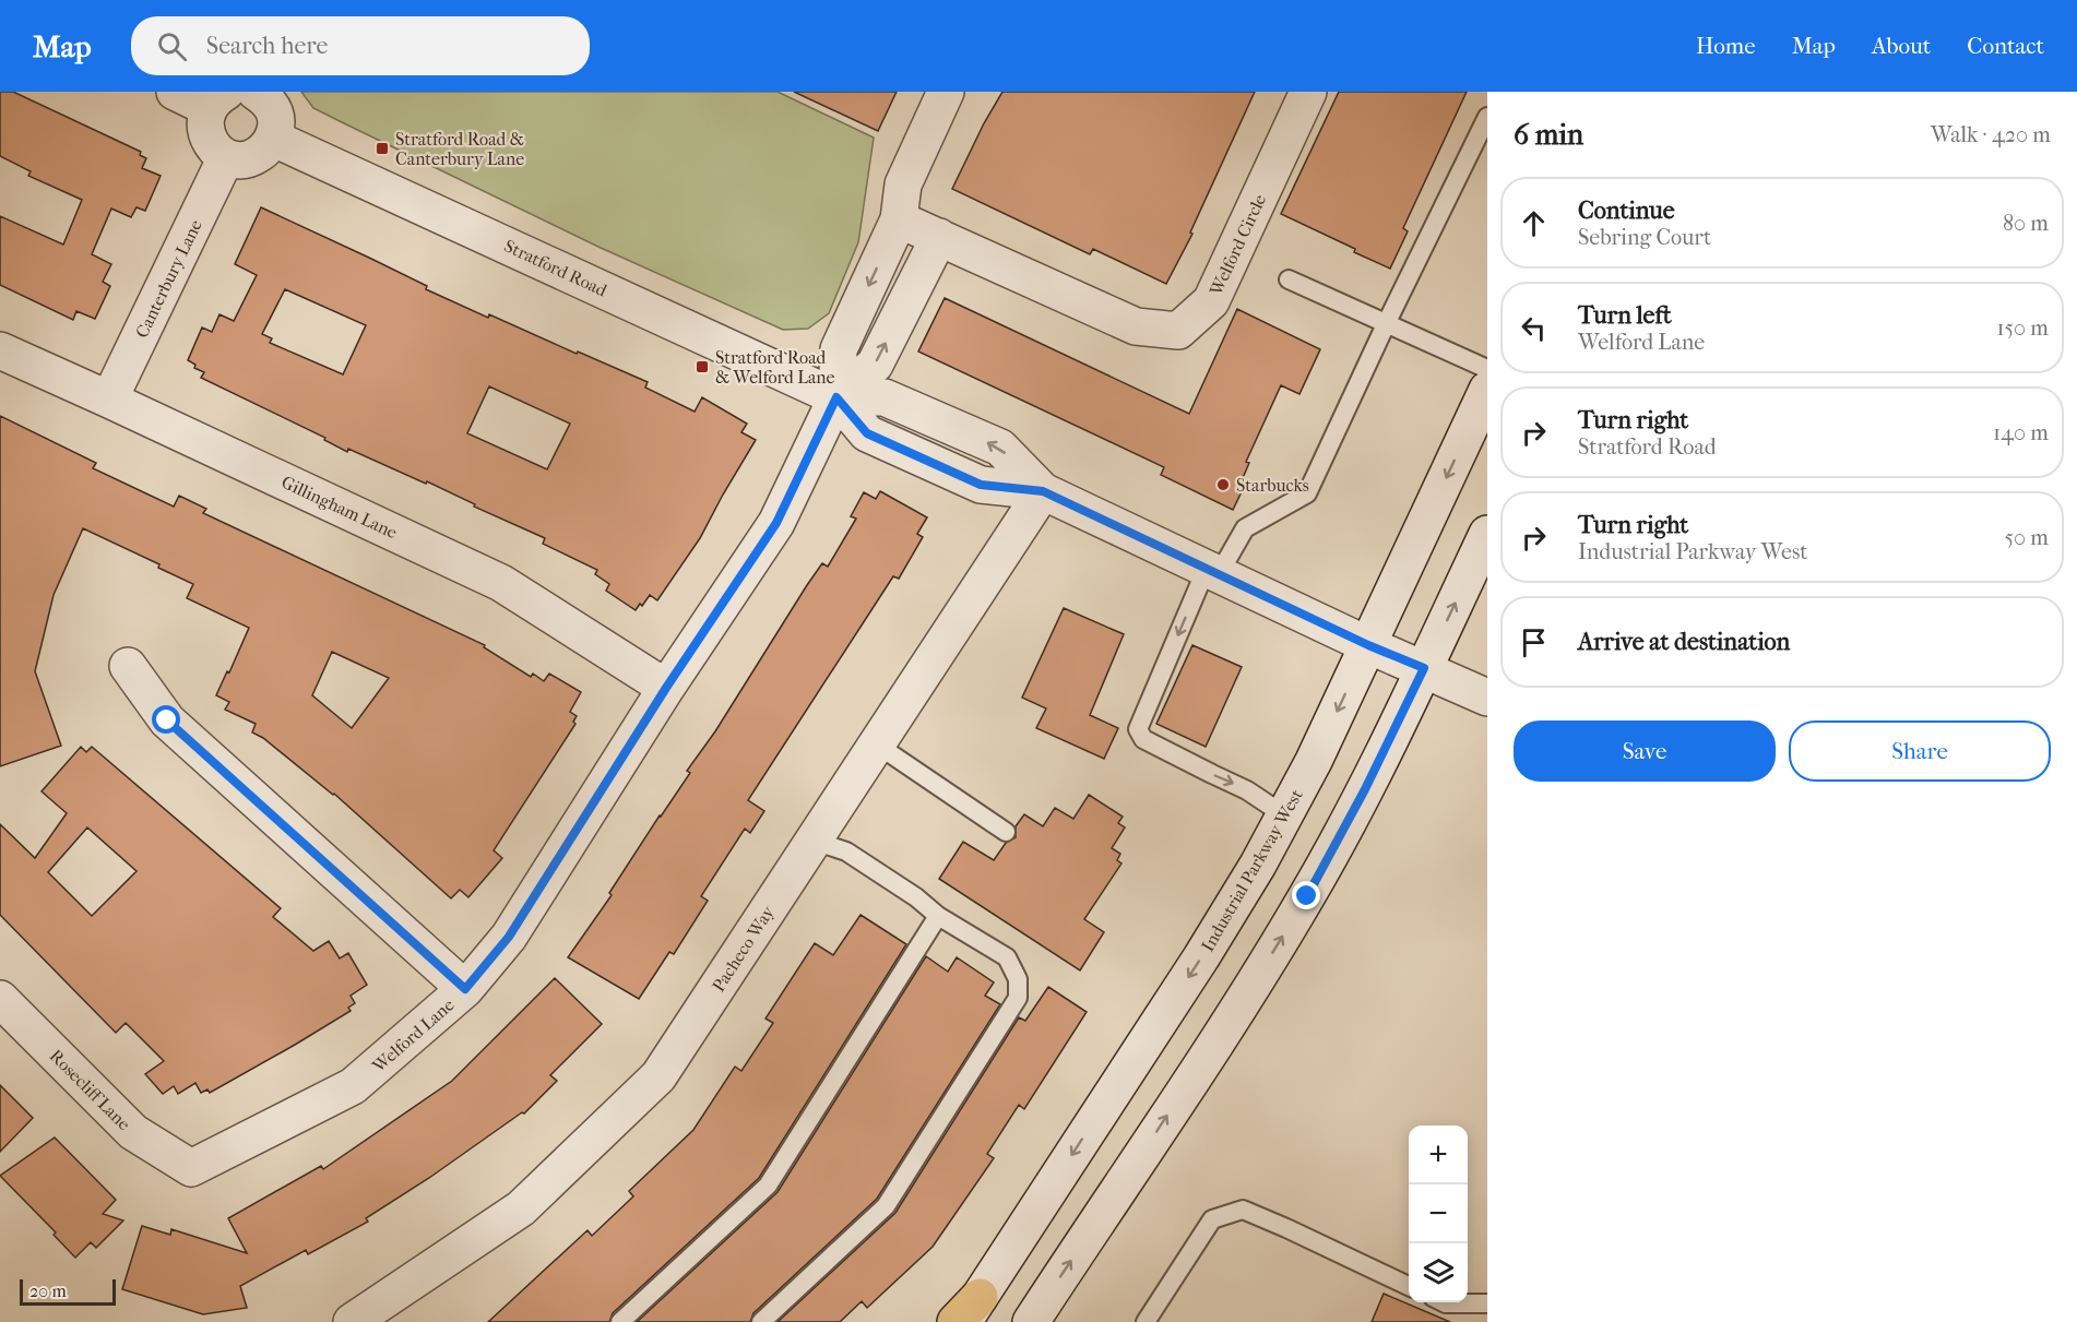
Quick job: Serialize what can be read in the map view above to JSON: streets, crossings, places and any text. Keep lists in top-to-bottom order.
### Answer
{
  "streets": {
    "street": [
      "Welford Circle",
      "Stratford Road",
      "Canterbury Lane",
      "Gillingham Lane",
      "Industrial Parkway West",
      "Pacheco Way",
      "Welford Lane",
      "Rosecliff Lane"
    ]
  },
  "crossings": [
    ["Stratford Road", "Industrial Parkway West"],
    ["Stratford Road", "Pacheco Way"],
    ["Stratford Road", "Welford Lane"],
    ["Canterbury Lane", "Gillingham Lane"],
    ["Gillingham Lane", "Welford Lane"],
    ["Welford Lane", "Rosecliff Lane"]
  ],
  "places": {
    "transit": ["Stratford Road & Canterbury Lane", "Stratford Road & Welford Lane"],
    "other": ["Starbucks"]
  },
  "scale_bar": "20 m",
  "page": {
    "header": "Map",
    "search": "Search here",
    "nav": [
      "Home",
      "Map",
      "About",
      "Contact"
    ],
    "heading": ["6 min", "Walk · 420 m"],
    "list": [
      ["Continue", "Sebring Court", "80 m"],
      ["Turn left", "Welford Lane", "150 m"],
      ["Turn right", "Stratford Road", "140 m"],
      ["Turn right", "Industrial Parkway West", "50 m"],
      "Arrive at destination"
    ],
    "buttons": ["Save", "Share"],
    "map_buttons": ["+", "−"],
    "scale": "20 m"
  }
}
